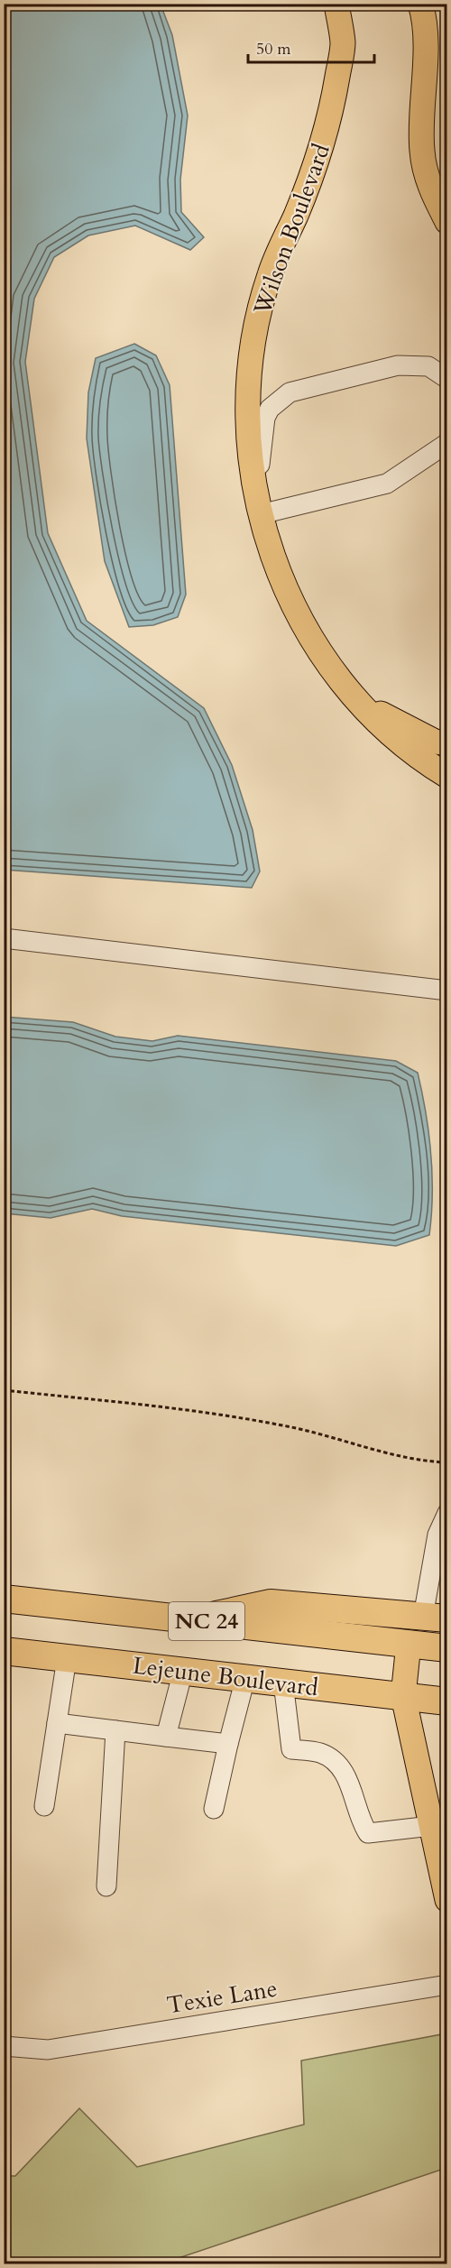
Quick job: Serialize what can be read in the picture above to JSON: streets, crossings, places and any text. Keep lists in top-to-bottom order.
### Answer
{
  "streets": {
    "highway": ["NC 24", "Lejeune Boulevard"],
    "main road": ["Wilson Boulevard"],
    "street": ["Texie Lane"]
  },
  "scale_bar": "50 m"
}
